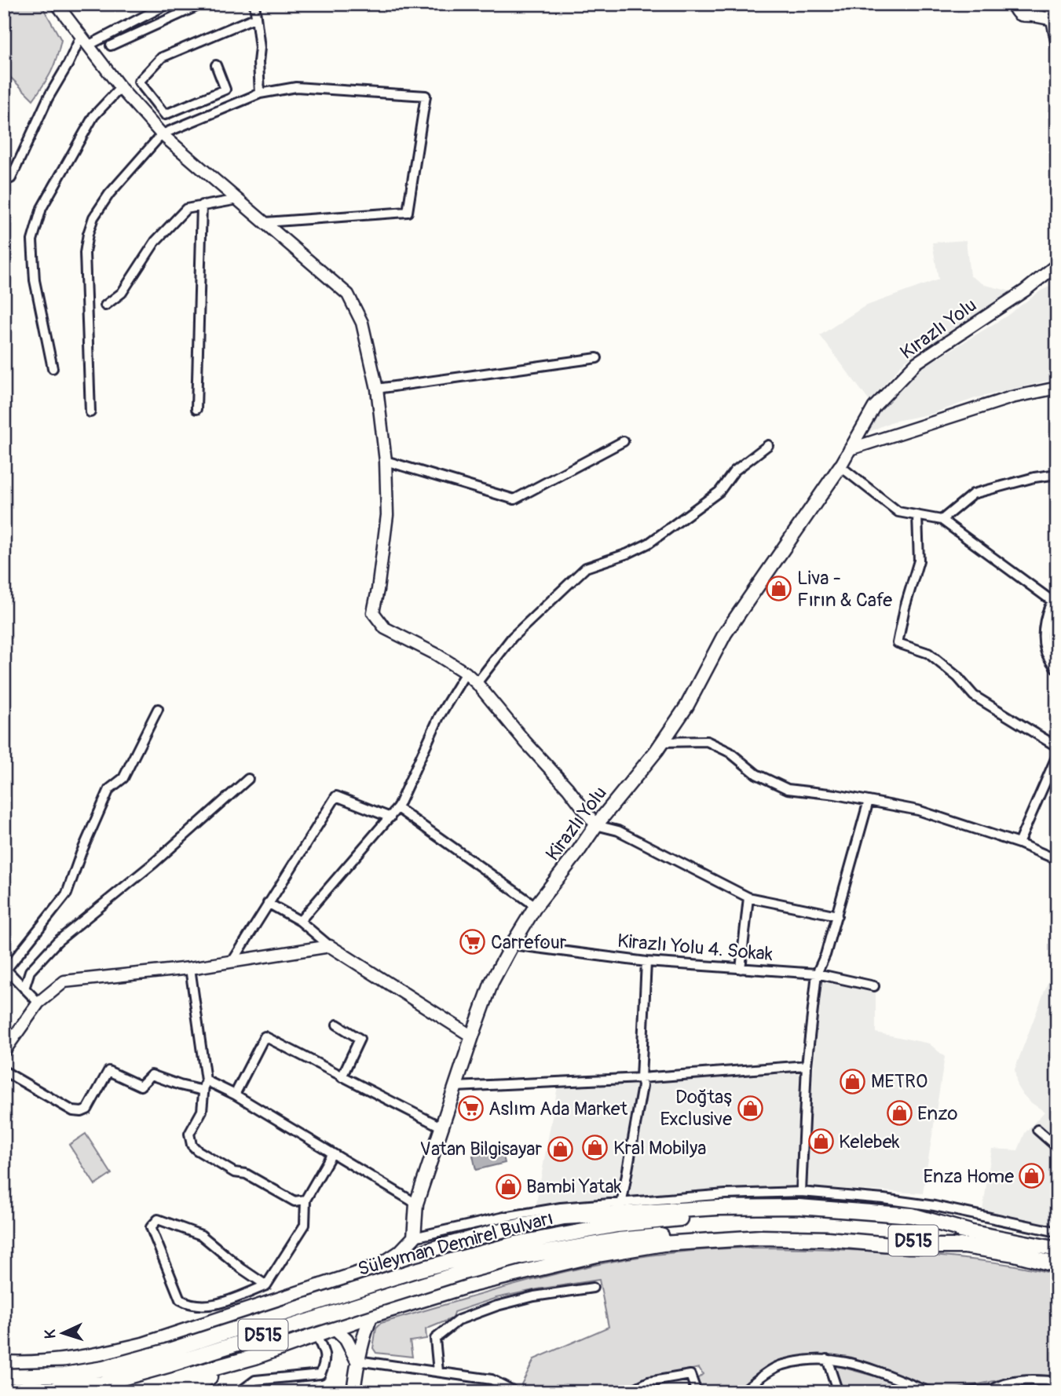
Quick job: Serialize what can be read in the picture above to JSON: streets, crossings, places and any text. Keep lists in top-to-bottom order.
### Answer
{
  "streets": {
    "highway": ["D515", "Süleyman Demirel Bulvarı"],
    "main road": ["Kirazlı Yolu"],
    "street": ["Kırazlı Yolu", "Kirazlı Yolu 4. Sokak"]
  },
  "crossings": [
    ["Kırazlı Yolu", "Kirazlı Yolu"],
    ["Kirazlı Yolu", "Kirazlı Yolu 4. Sokak"]
  ],
  "places": {
    "shop": [
      "Liva - Fırın & Cafe",
      "METRO",
      "Doğtaş Exclusive",
      "Enzo",
      "Kelebek",
      "Kral Mobilya",
      "Vatan Bilgisayar",
      "Enza Home",
      "Bambi Yatak"
    ],
    "supermarket": ["Carrefour", "Aslım Ada Market"]
  },
  "north": "left"
}
